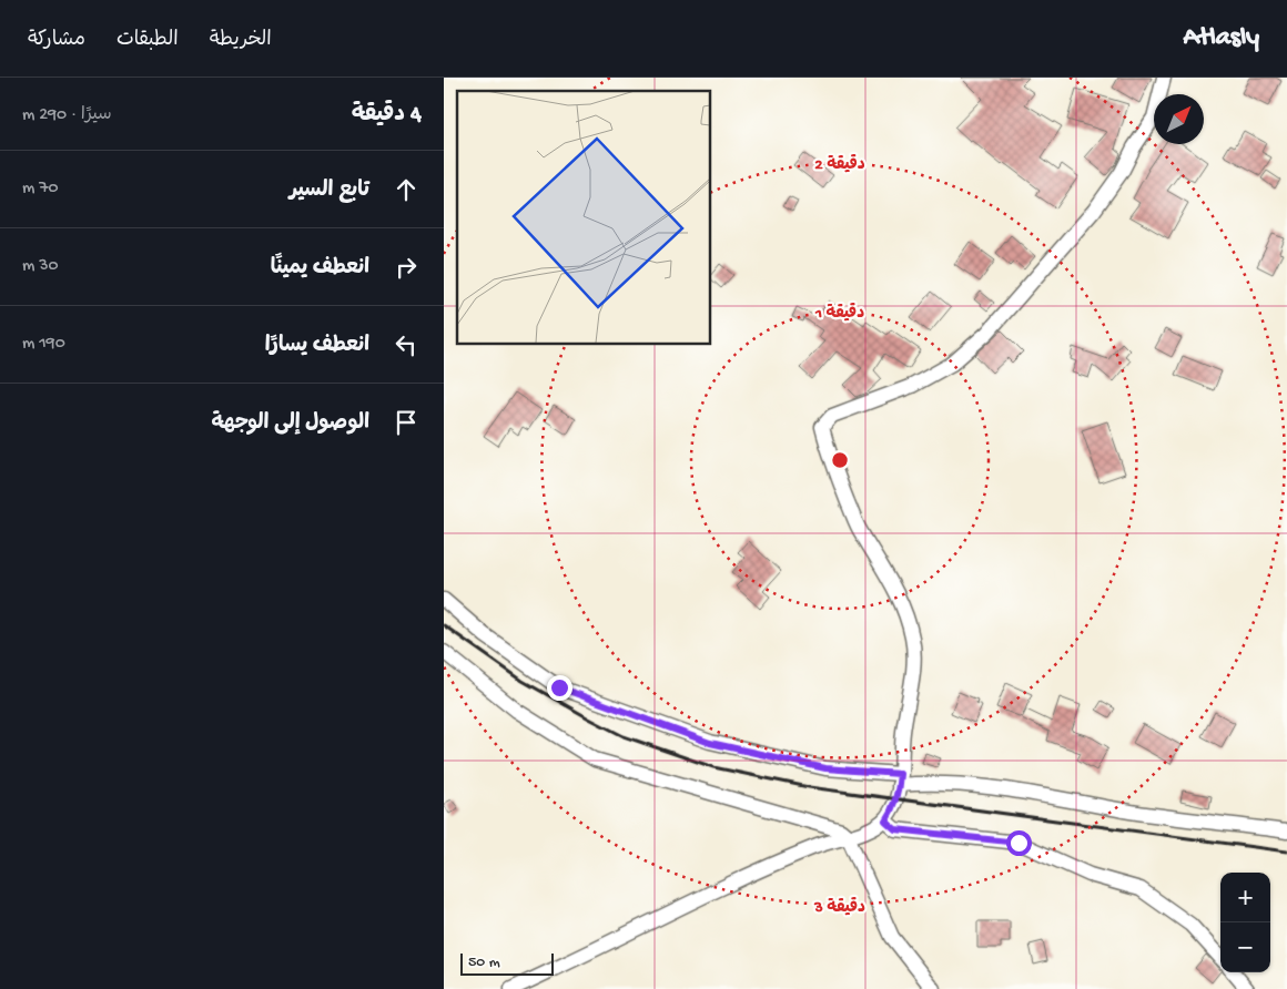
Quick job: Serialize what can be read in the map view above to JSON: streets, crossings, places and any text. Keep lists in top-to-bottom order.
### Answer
{
  "scale_bar": "50 m",
  "north": "top right",
  "page": {
    "header": "Atlasly",
    "nav": ["الخريطة", "الطبقات", "مشاركة"],
    "heading": ["4 دقيقة", "سيرًا · 290 m"],
    "list": [
      ["تابع السير", "70 m"],
      ["انعطف يمينًا", "30 m"],
      ["انعطف يسارًا", "190 m"],
      "الوصول إلى الوجهة"
    ],
    "map_buttons": ["+", "−"],
    "scale": "50 m"
  },
  "rings": ["2 دقيقة", "1 دقيقة", "3 دقيقة"]
}
